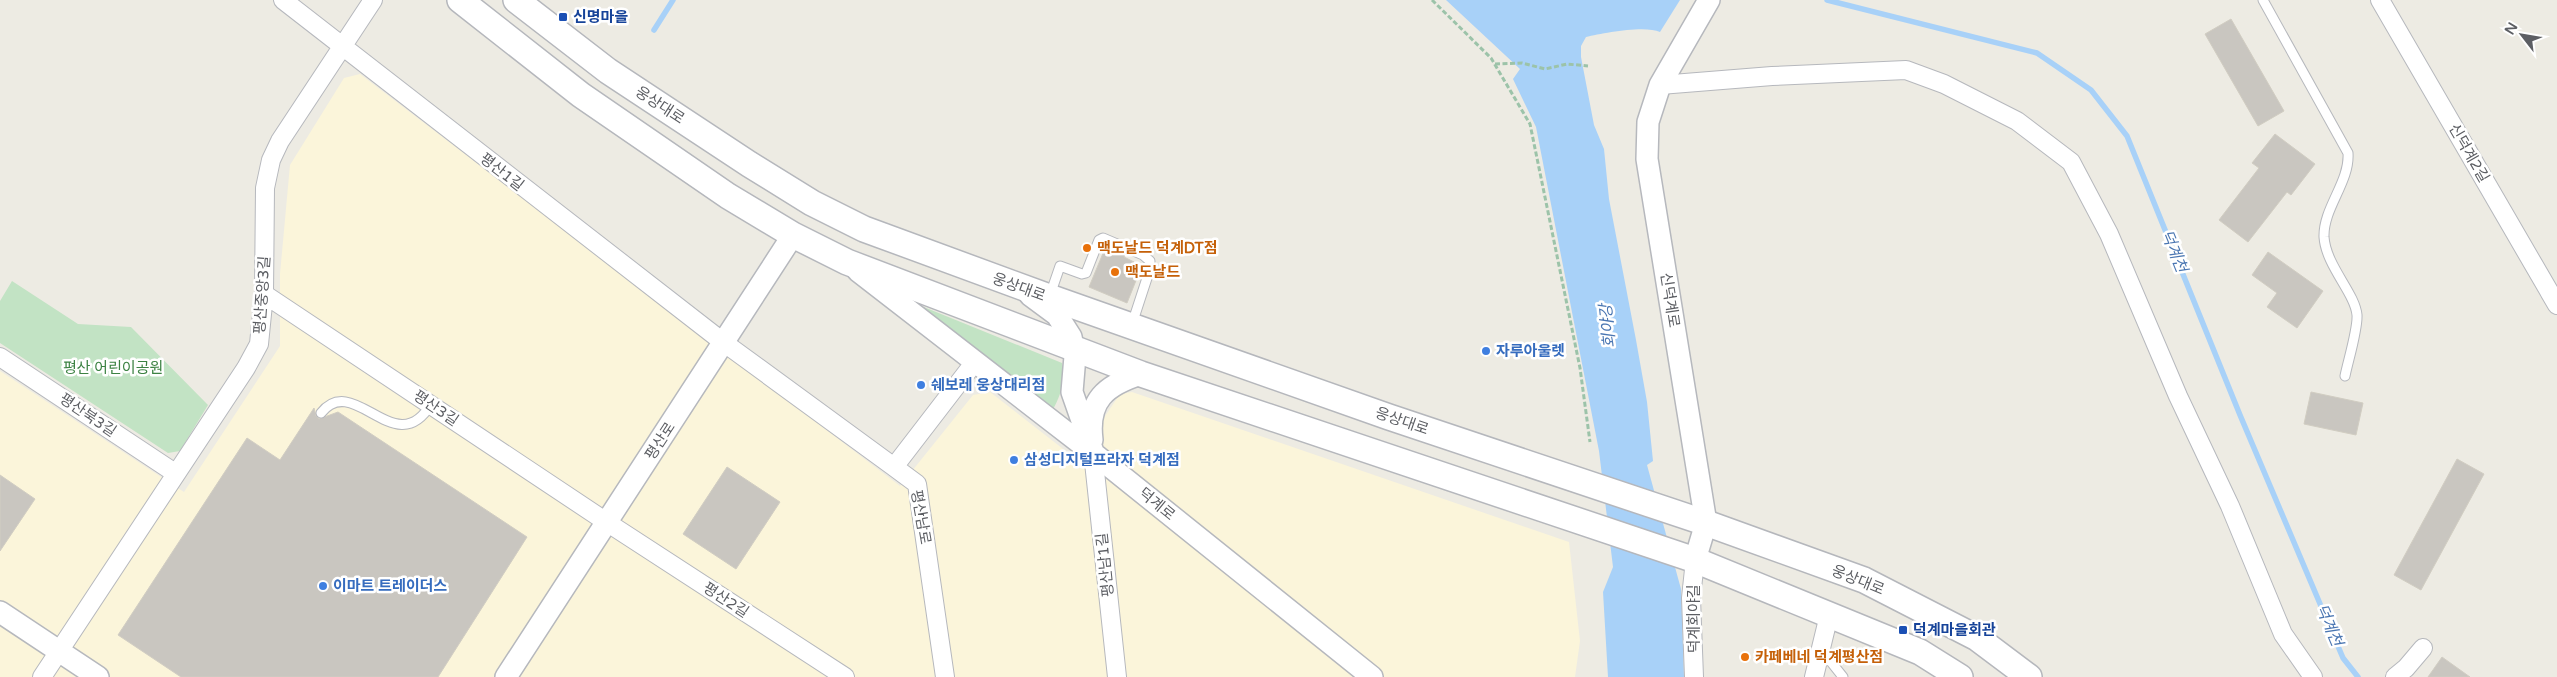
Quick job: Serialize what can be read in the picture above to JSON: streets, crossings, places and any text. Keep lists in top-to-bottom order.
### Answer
{
  "streets": {
    "main road": ["웅상대로", "평산로"],
    "street": [
      "신덕계2길",
      "평산1길",
      "평산중앙3길",
      "신덕계로",
      "평산3길",
      "평산북3길",
      "덕계로",
      "평산남로",
      "평산남1길",
      "평산2길",
      "덕계회야길"
    ]
  },
  "crossings": [
    ["웅상대로", "신덕계로"],
    ["웅상대로", "평산로"],
    ["평산1길", "평산중앙3길"],
    ["평산1길", "평산로"],
    ["평산1길", "평산남로"],
    ["평산중앙3길", "평산3길"],
    ["평산중앙3길", "평산북3길"],
    ["신덕계로", "덕계회야길"],
    ["평산3길", "평산로"],
    ["평산3길", "평산2길"],
    ["평산로", "평산2길"],
    ["덕계로", "평산남1길"]
  ],
  "water": ["덕계천", "회야강"],
  "parks": ["평산 어린이공원"],
  "places": {
    "transit": ["신명마을", "덕계마을회관"],
    "other": [
      "맥도날드 덕계DT점",
      "맥도날드",
      "자루아울렛",
      "쉐보레 웅상대리점",
      "삼성디지털프라자 덕계점",
      "이마트 트레이더스",
      "카페베네 덕계평산점"
    ]
  },
  "north": "top left"
}
